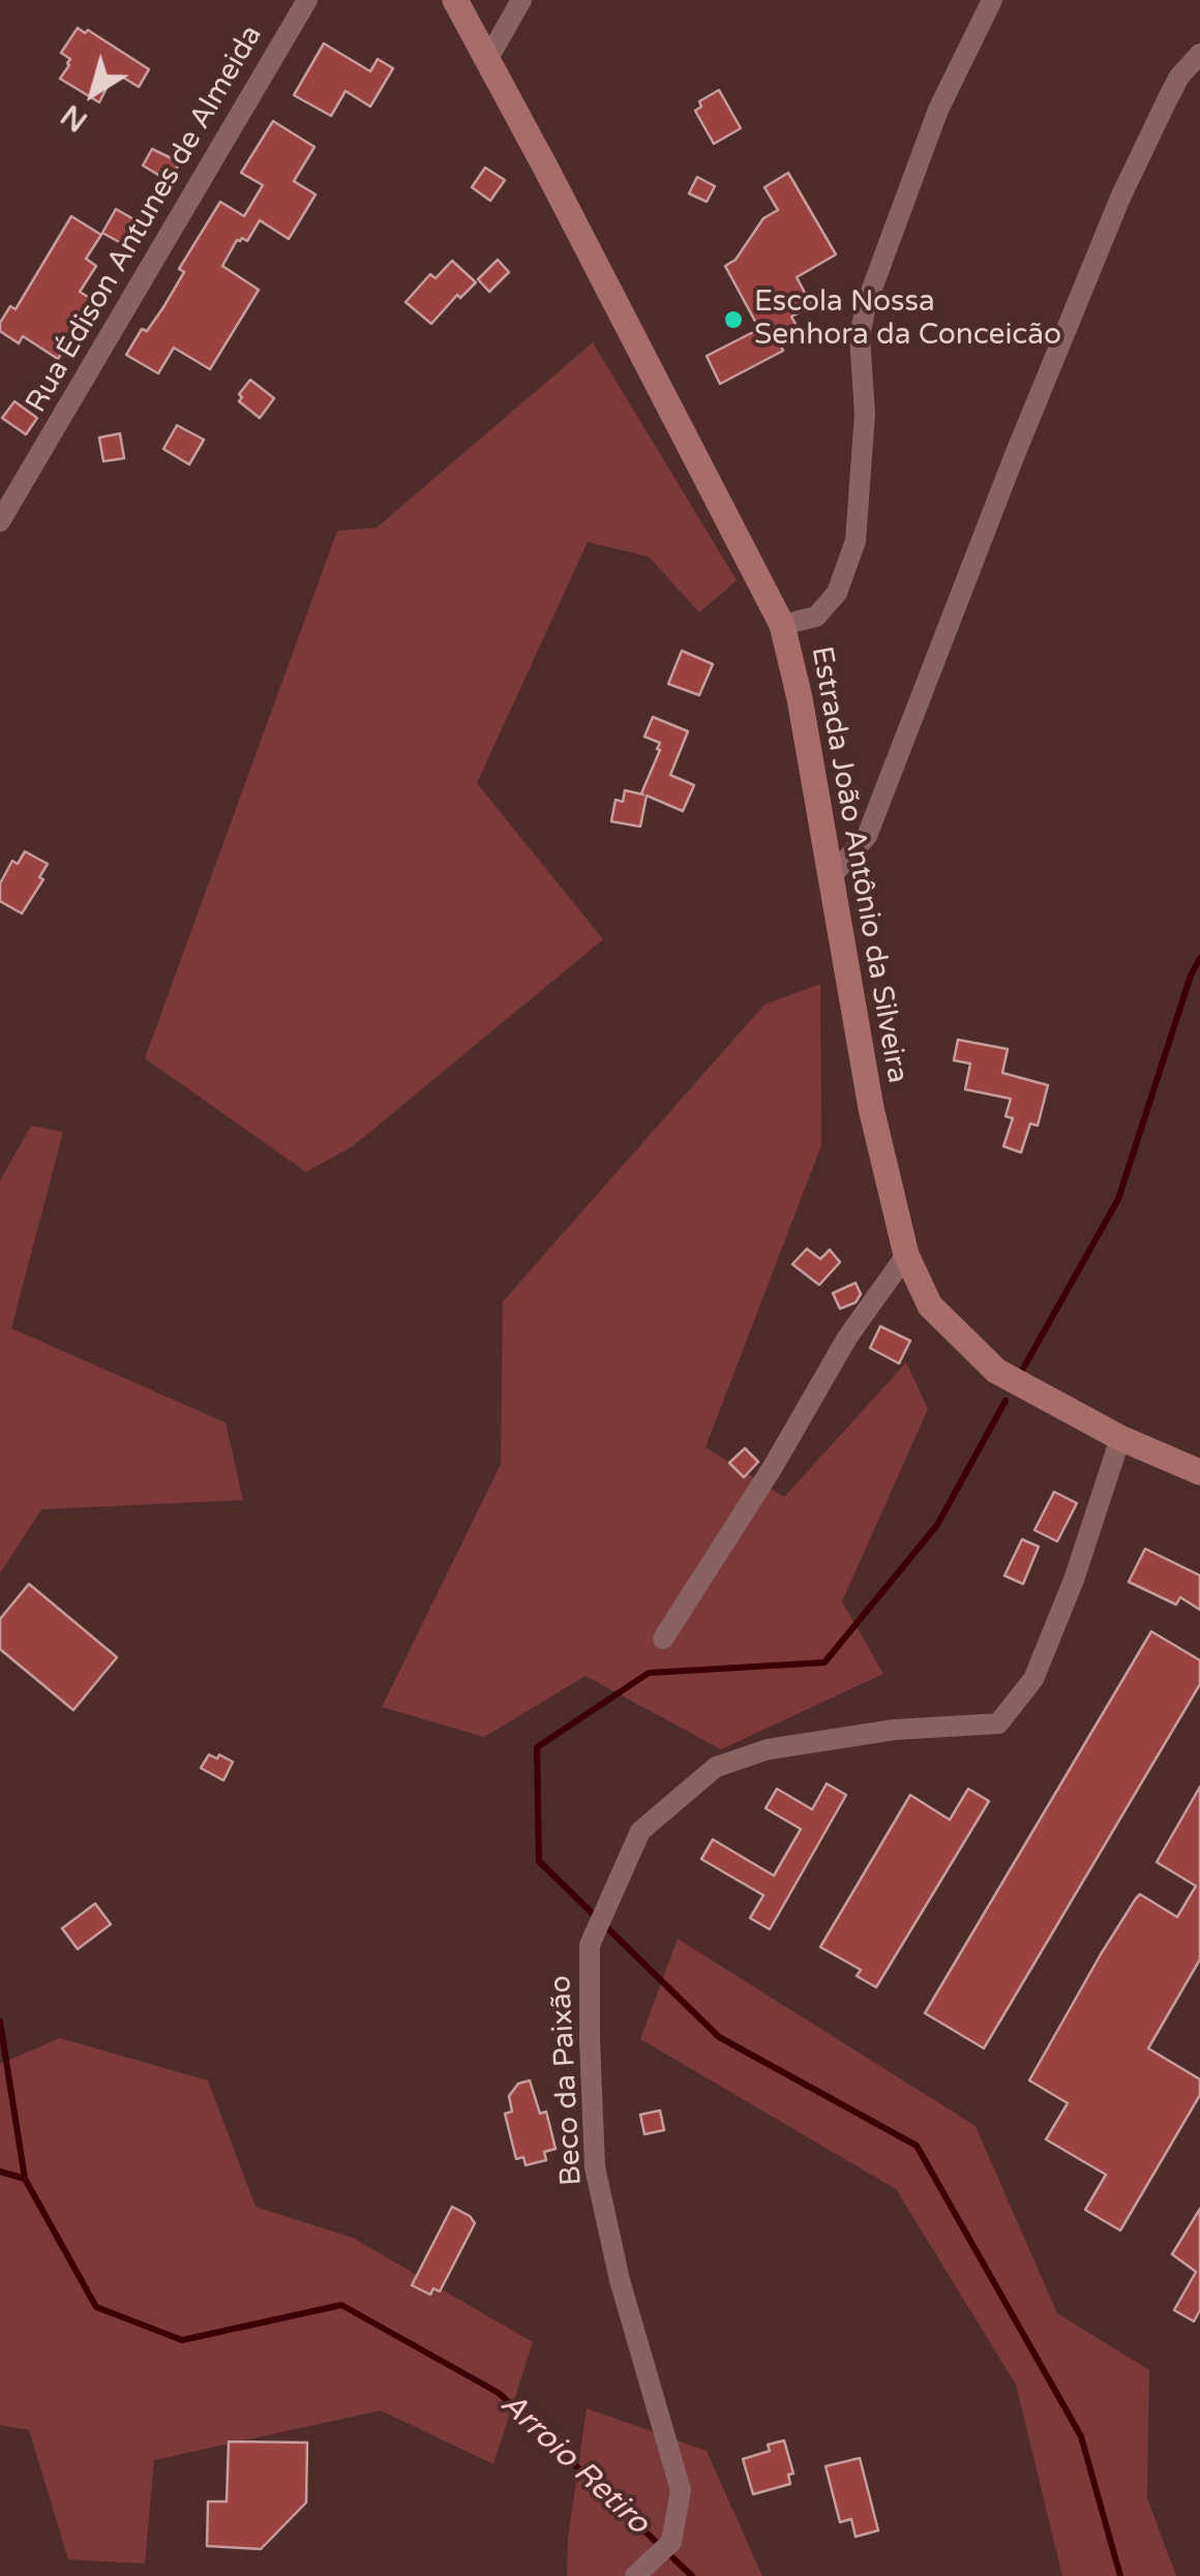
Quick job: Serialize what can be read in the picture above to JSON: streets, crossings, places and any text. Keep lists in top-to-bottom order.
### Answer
{
  "streets": {
    "main road": ["Estrada João Antônio da Silveira"],
    "street": ["Rua Édison Antunes de Almeida", "Beco da Paixão"]
  },
  "crossings": [
    ["Estrada João Antônio da Silveira", "Beco da Paixão"]
  ],
  "water": ["Arroio Retiro"],
  "places": ["Escola Nossa Senhora da Conceicão"],
  "north": "bottom left"
}
